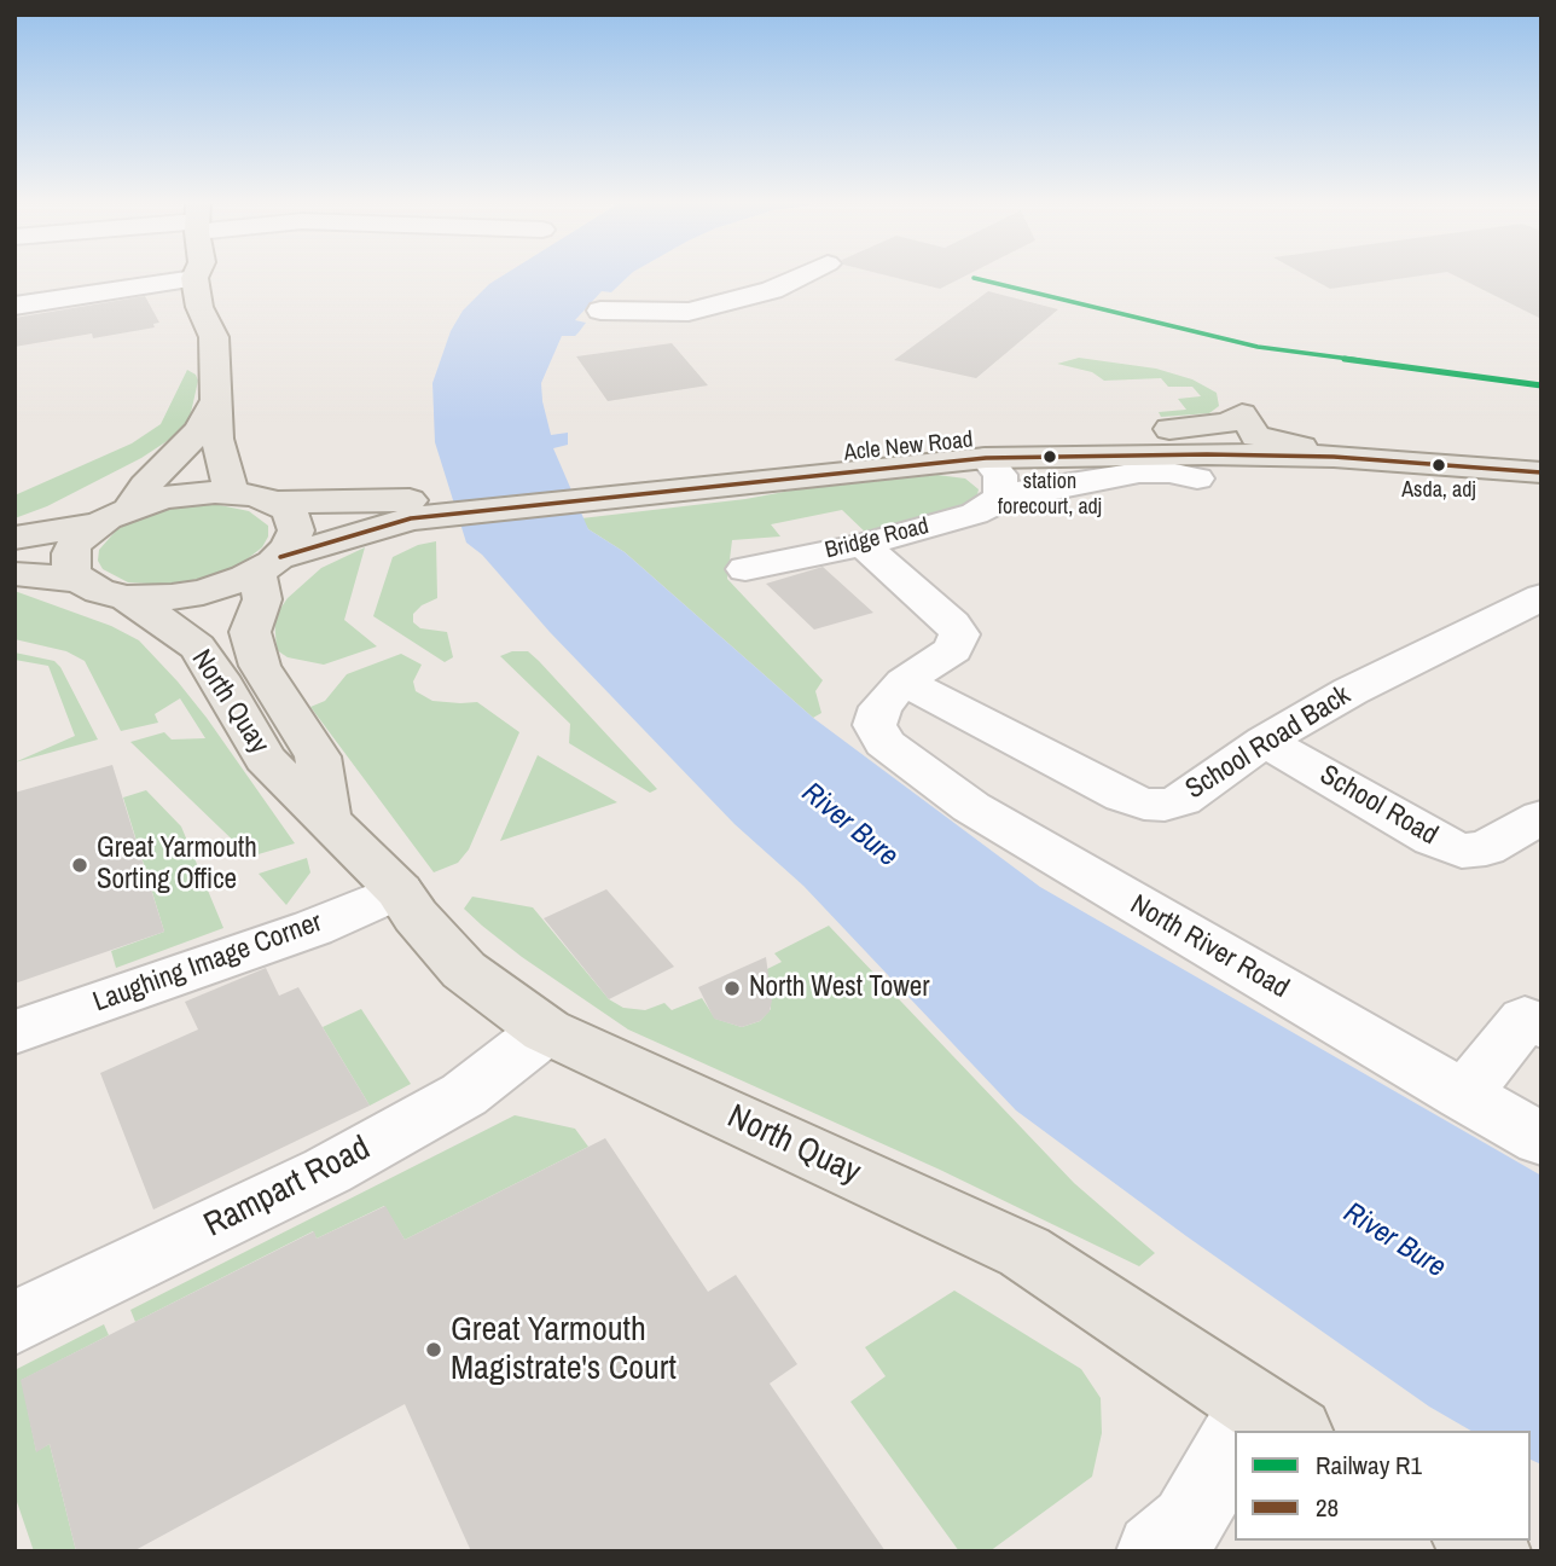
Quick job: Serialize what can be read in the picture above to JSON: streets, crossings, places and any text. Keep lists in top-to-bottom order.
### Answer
{
  "streets": {
    "main road": ["Acle New Road", "North Quay"],
    "street": [
      "Bridge Road",
      "School Road Back",
      "School Road",
      "North River Road",
      "Laughing Image Corner",
      "Rampart Road"
    ]
  },
  "crossings": [
    ["Acle New Road", "North Quay"],
    ["North Quay", "Laughing Image Corner"],
    ["North Quay", "Rampart Road"],
    ["School Road Back", "School Road"],
    ["School Road Back", "North River Road"]
  ],
  "water": ["River Bure"],
  "places": [
    "station forecourt, adj",
    "Asda, adj",
    "Great Yarmouth Sorting Office",
    "North West Tower",
    "Great Yarmouth Magistrate's Court"
  ],
  "lines": ["rail line R1", "transit line 28"],
  "legend": ["Railway R1", "28"]
}
